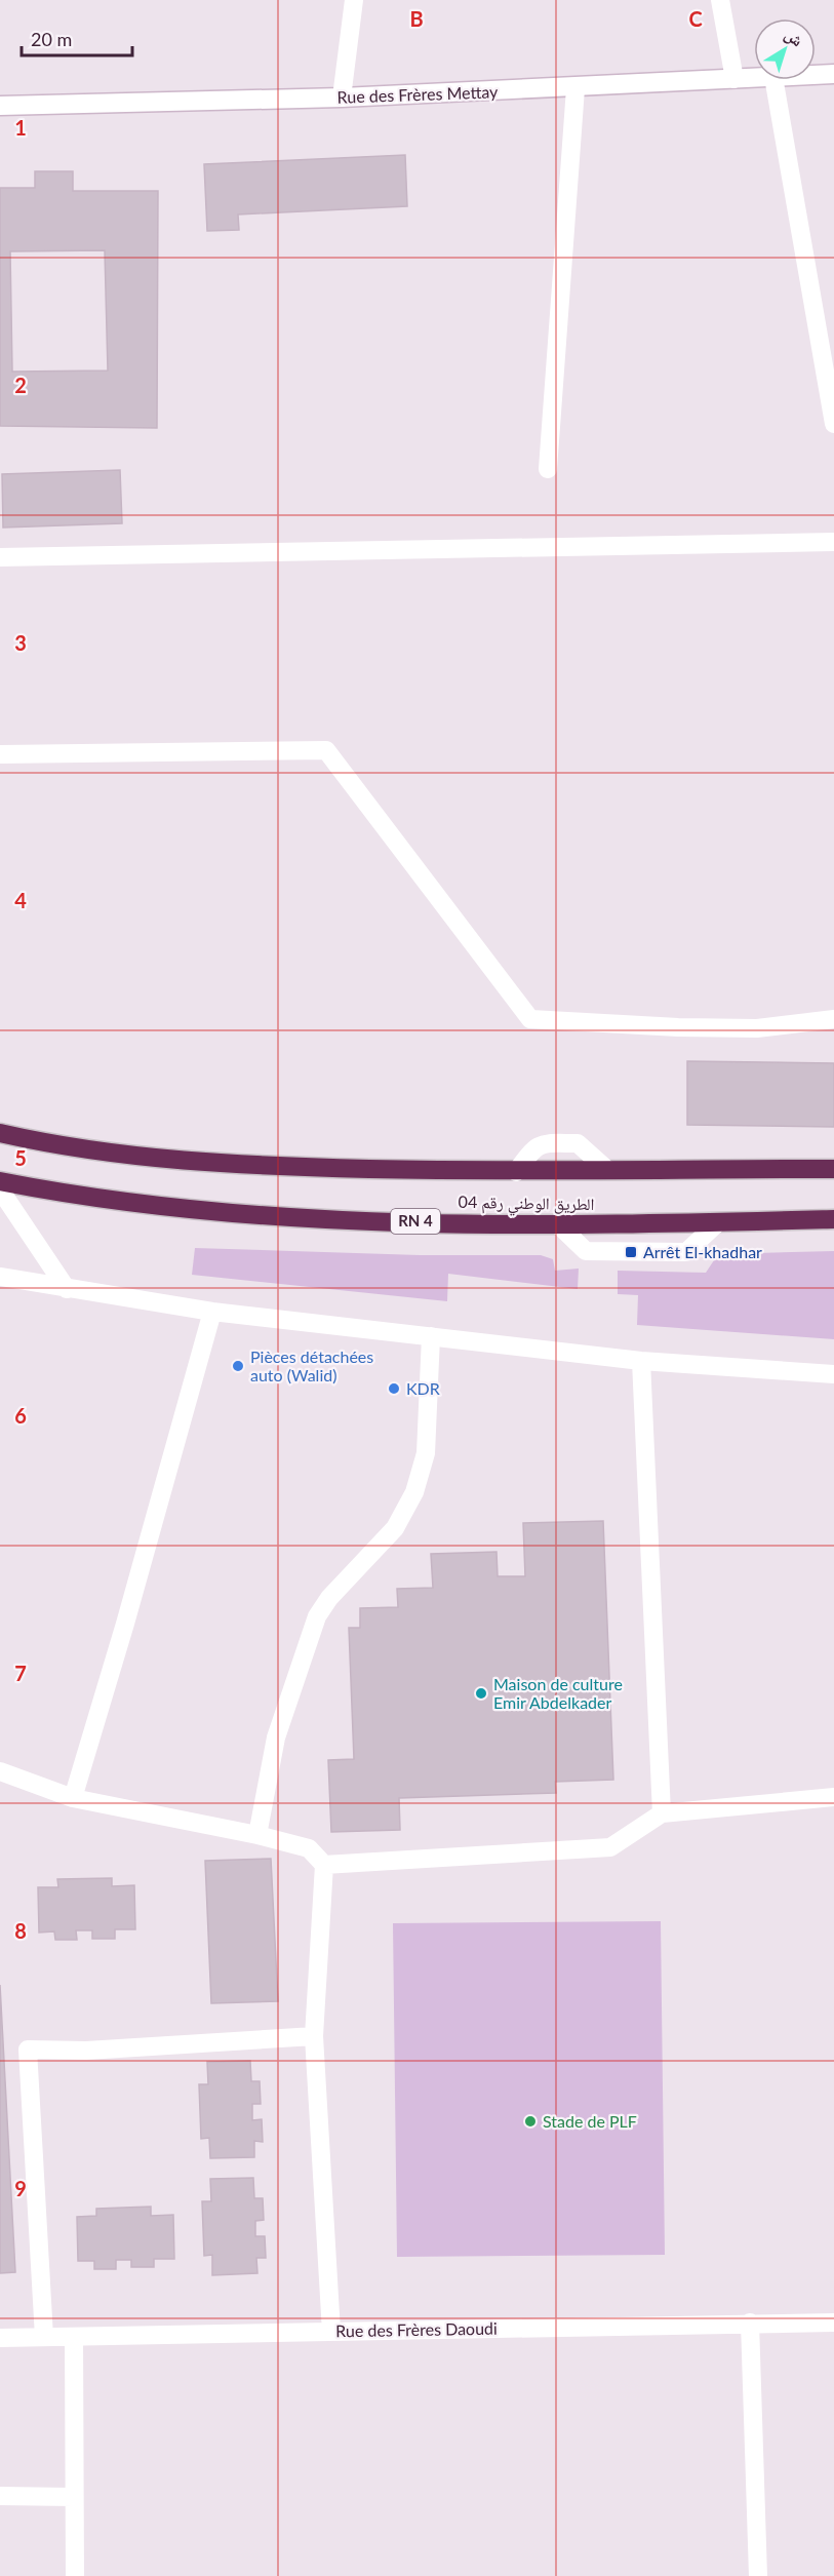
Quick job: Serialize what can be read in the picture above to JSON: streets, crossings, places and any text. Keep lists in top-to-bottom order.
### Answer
{
  "streets": {
    "highway": ["الطريق الوطني رقم 04", "RN 4"],
    "street": ["Rue des Frères Mettay", "Rue des Frères Daoudi"]
  },
  "places": {
    "transit": ["Arrêt El-khadhar"],
    "other": [
      "Pièces détachées auto (Walid)",
      "KDR",
      "Maison de culture Emir Abdelkader",
      "Stade de PLF"
    ]
  },
  "scale_bar": "20 m",
  "north": "top right",
  "grid": {
    "columns": ["B", "C"],
    "rows": [
      "1",
      "2",
      "3",
      "4",
      "5",
      "6",
      "7",
      "8",
      "9"
    ]
  }
}
